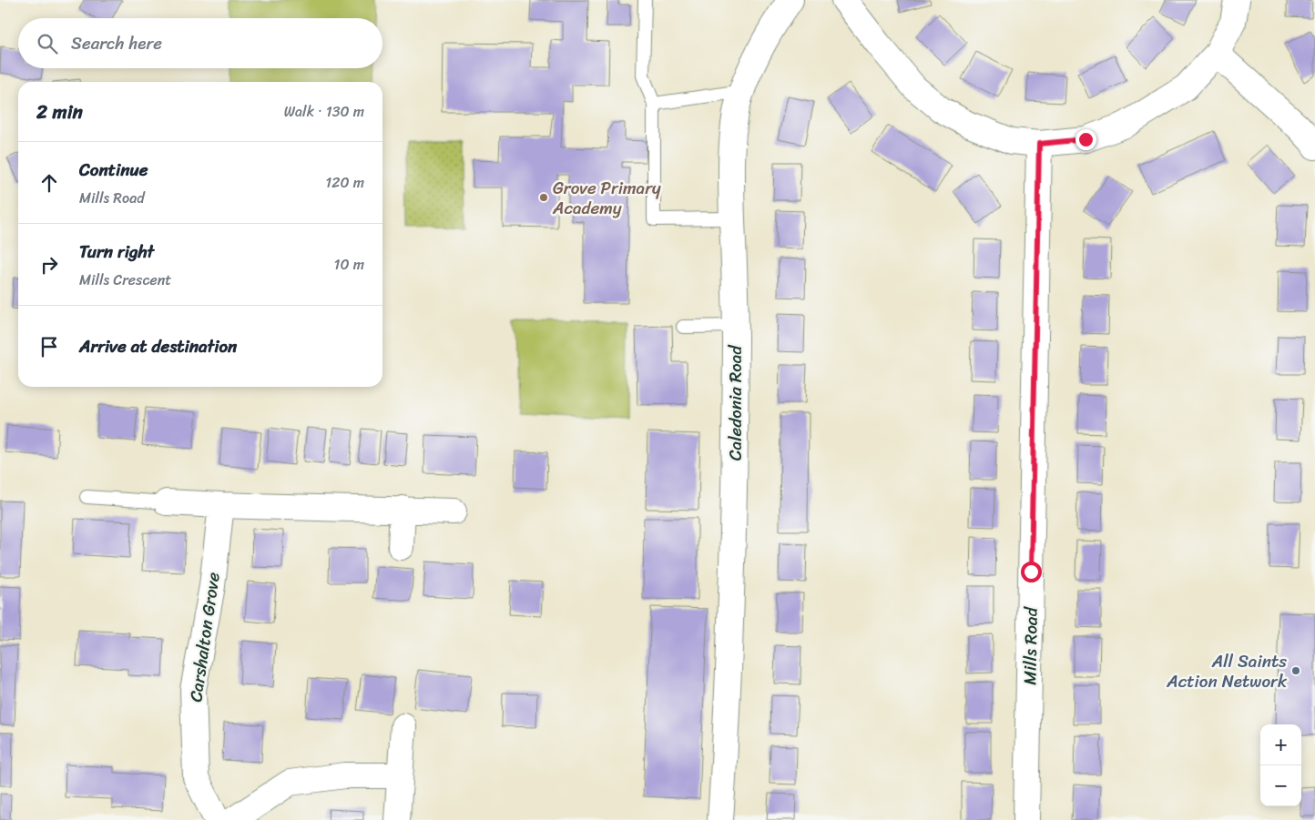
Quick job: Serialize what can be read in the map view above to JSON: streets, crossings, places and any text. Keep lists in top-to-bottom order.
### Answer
{
  "streets": {
    "street": ["Caledonia Road", "Carshalton Grove", "Mills Road"]
  },
  "places": ["Grove Primary Academy", "All Saints Action Network"],
  "page": {
    "search": "Search here",
    "heading": ["2 min", "Walk · 130 m"],
    "list": [
      ["Continue", "Mills Road", "120 m"],
      ["Turn right", "Mills Crescent", "10 m"],
      "Arrive at destination"
    ],
    "map_buttons": ["+", "−"]
  }
}
